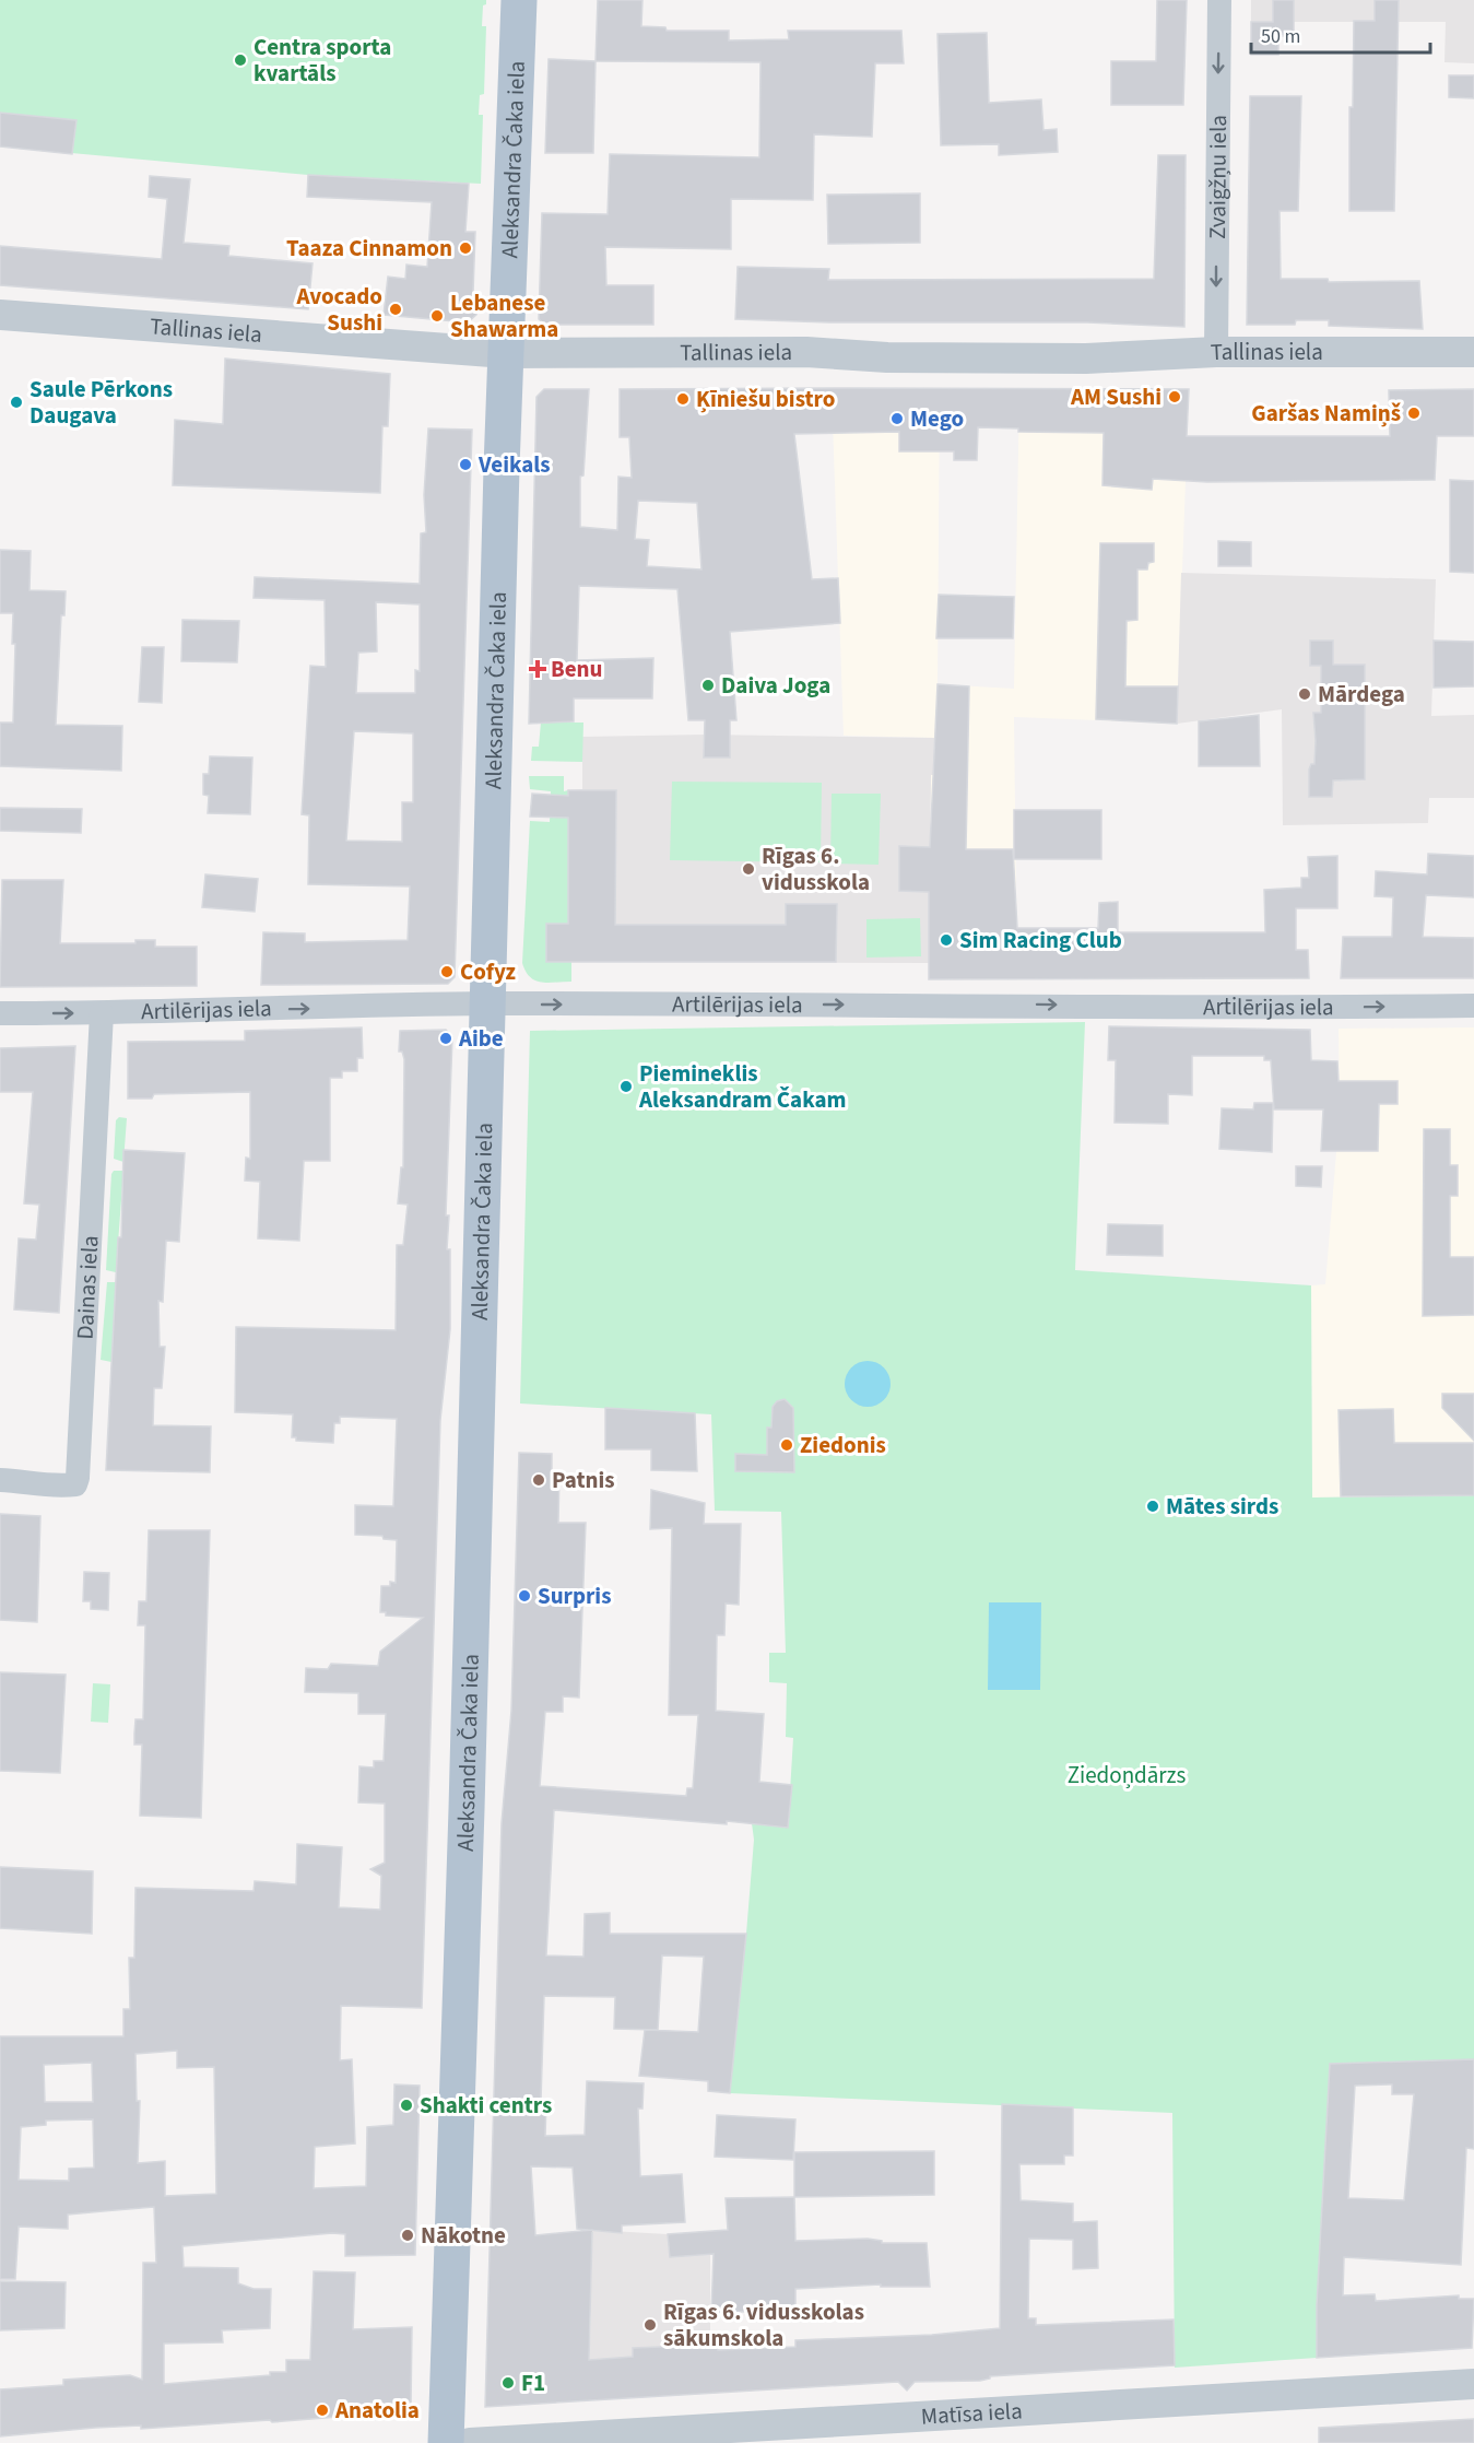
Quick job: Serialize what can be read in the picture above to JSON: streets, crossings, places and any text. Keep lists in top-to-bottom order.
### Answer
{
  "streets": {
    "main road": ["Aleksandra Čaka iela"],
    "street": [
      "Zvaigžņu iela",
      "Tallinas iela",
      "Artilērijas iela",
      "Dainas iela",
      "Matīsa iela"
    ]
  },
  "crossings": [
    ["Aleksandra Čaka iela", "Tallinas iela"],
    ["Aleksandra Čaka iela", "Artilērijas iela"],
    ["Zvaigžņu iela", "Tallinas iela"],
    ["Artilērijas iela", "Dainas iela"]
  ],
  "one_way": ["Zvaigžņu iela", "Artilērijas iela"],
  "parks": ["Ziedoņdārzs"],
  "places": {
    "other": [
      "Centra sporta kvartāls",
      "Taaza Cinnamon",
      "Avocado Sushi",
      "Lebanese Shawarma",
      "AM Sushi",
      "Ķīniešu bistro",
      "Saule Pērkons Daugava",
      "Garšas Namiņš",
      "Mego",
      "Veikals",
      "Daiva Joga",
      "Mārdega",
      "Rīgas 6. vidusskola",
      "Sim Racing Club",
      "Cofyz",
      "Aibe",
      "Piemineklis Aleksandram Čakam",
      "Ziedonis",
      "Patnis",
      "Mātes sirds",
      "Surpris",
      "Shakti centrs",
      "Nākotne",
      "Rīgas 6. vidusskolas sākumskola",
      "F1",
      "Anatolia"
    ],
    "health": ["Benu"]
  },
  "scale_bar": "50 m"
}
